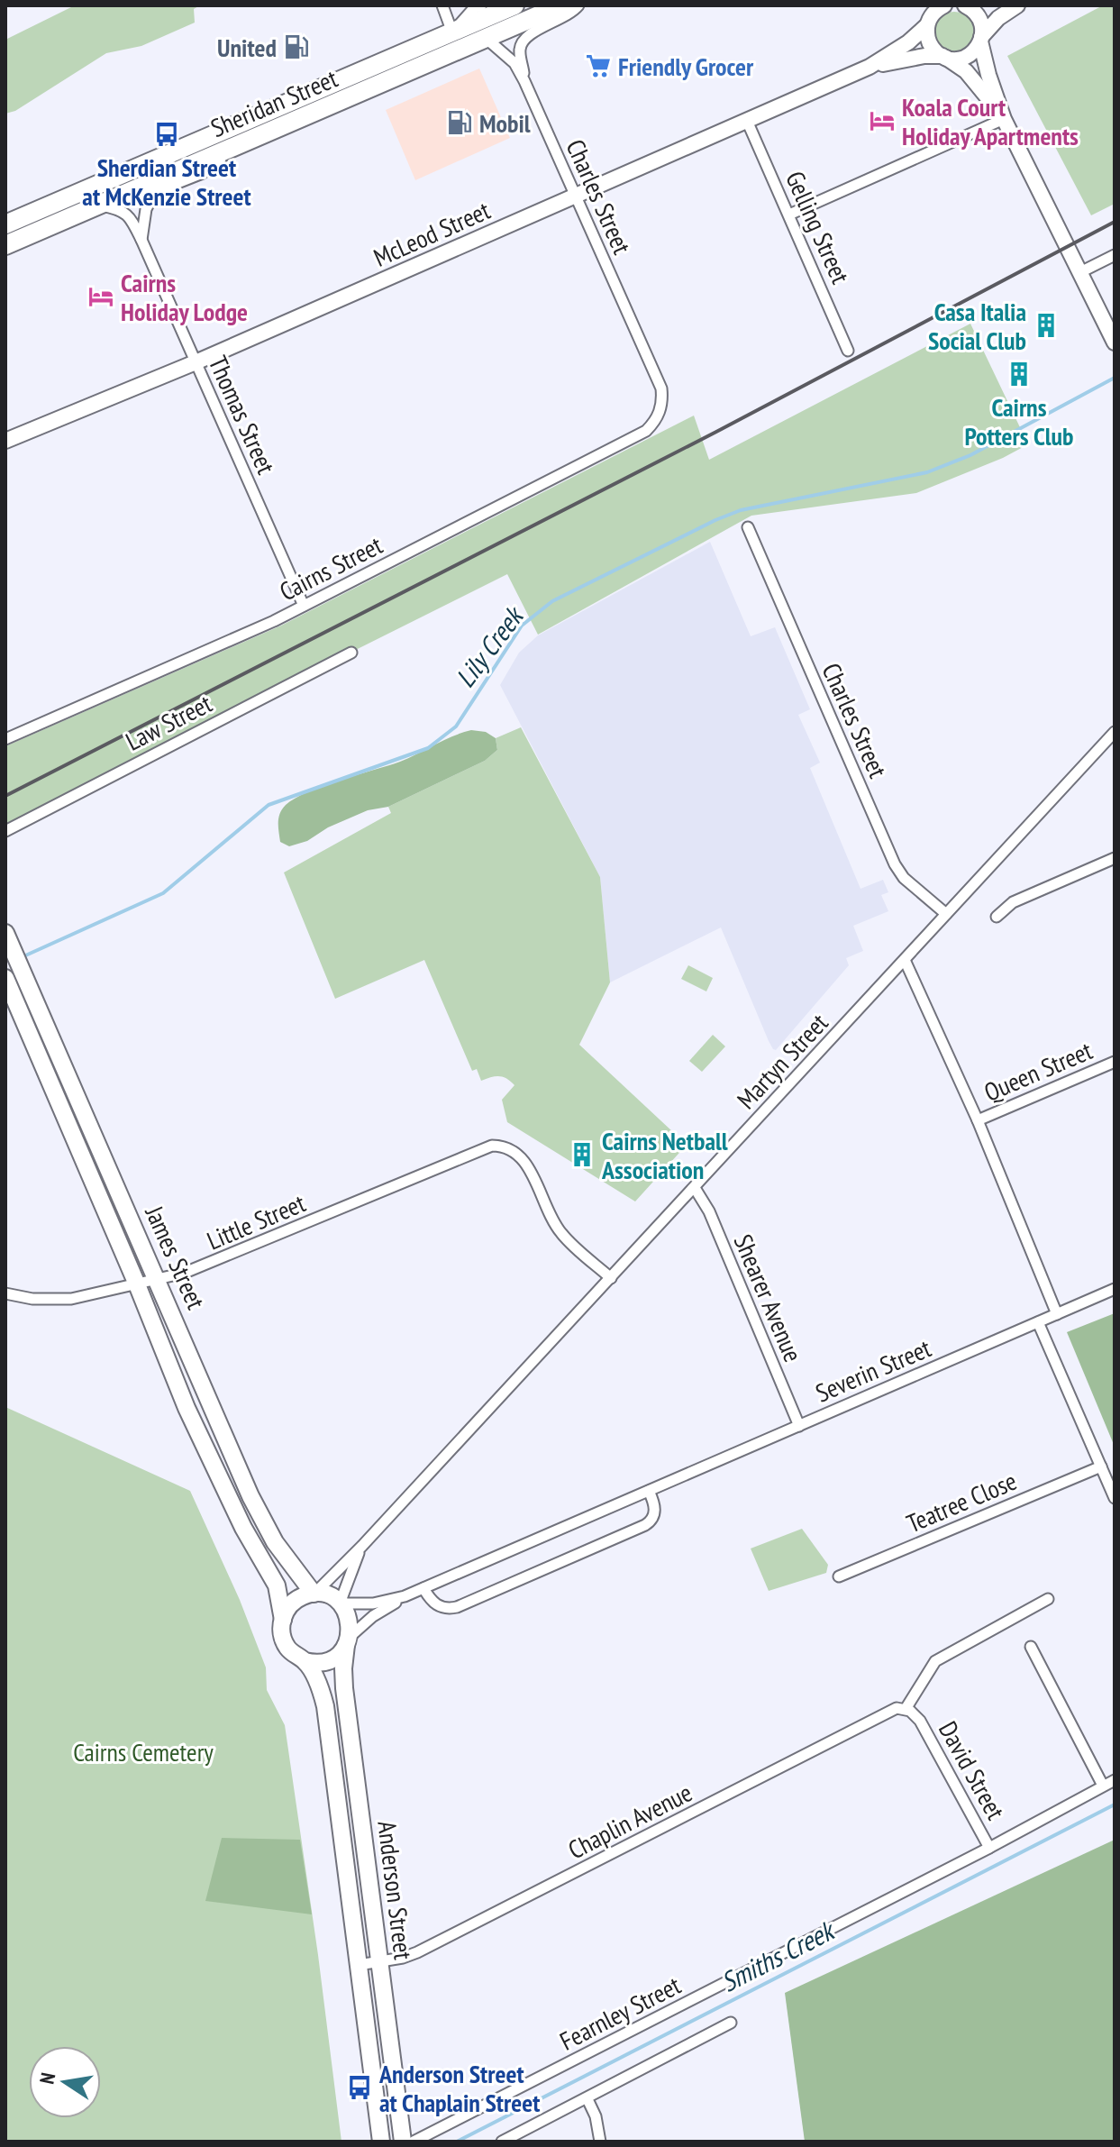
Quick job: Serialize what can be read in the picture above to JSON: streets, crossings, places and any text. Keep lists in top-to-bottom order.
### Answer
{
  "streets": {
    "highway": ["Sheridan Street"],
    "main road": ["James Street", "Anderson Street"],
    "street": [
      "Charles Street",
      "Gelling Street",
      "McLeod Street",
      "Thomas Street",
      "Cairns Street",
      "Law Street",
      "Martyn Street",
      "Queen Street",
      "Little Street",
      "Shearer Avenue",
      "Severin Street",
      "Teatree Close",
      "David Street",
      "Chaplin Avenue",
      "Fearnley Street"
    ]
  },
  "crossings": [
    ["Sheridan Street", "Charles Street"],
    ["Sheridan Street", "Thomas Street"],
    ["Charles Street", "McLeod Street"],
    ["Charles Street", "Cairns Street"],
    ["Charles Street", "Martyn Street"],
    ["Gelling Street", "McLeod Street"],
    ["McLeod Street", "Thomas Street"],
    ["Thomas Street", "Cairns Street"],
    ["Martyn Street", "Little Street"],
    ["Martyn Street", "James Street"],
    ["Martyn Street", "Shearer Avenue"],
    ["Martyn Street", "Severin Street"],
    ["Martyn Street", "Anderson Street"],
    ["Little Street", "James Street"],
    ["James Street", "Severin Street"],
    ["James Street", "Anderson Street"],
    ["Shearer Avenue", "Severin Street"],
    ["Severin Street", "Anderson Street"],
    ["David Street", "Chaplin Avenue"],
    ["David Street", "Fearnley Street"],
    ["Chaplin Avenue", "Anderson Street"]
  ],
  "water": ["Lily Creek", "Smiths Creek"],
  "parks": ["Cairns Cemetery"],
  "places": {
    "fuel station": ["United", "Mobil"],
    "supermarket": ["Friendly Grocer"],
    "hotel": ["Koala Court Holiday Apartments", "Cairns Holiday Lodge"],
    "bus stop": ["Sherdian Street at McKenzie Street", "Anderson Street at Chaplain Street"],
    "building": ["Casa Italia Social Club", "Cairns Potters Club", "Cairns Netball Association"]
  },
  "north": "left"
}
